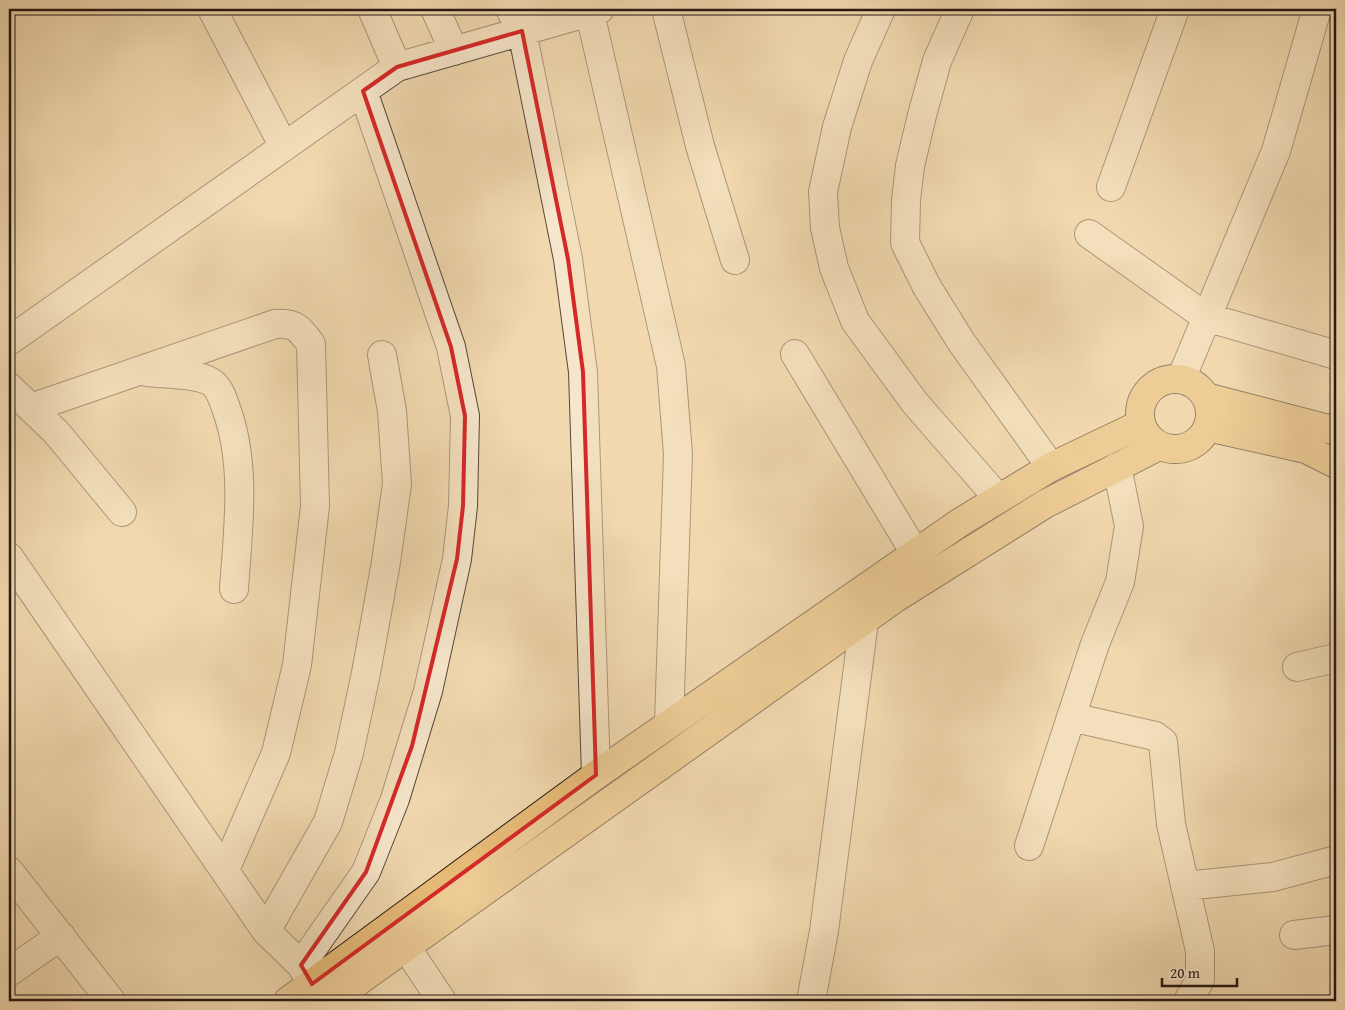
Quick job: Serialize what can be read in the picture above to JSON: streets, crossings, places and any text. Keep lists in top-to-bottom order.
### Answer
{
  "scale_bar": "20 m"
}
